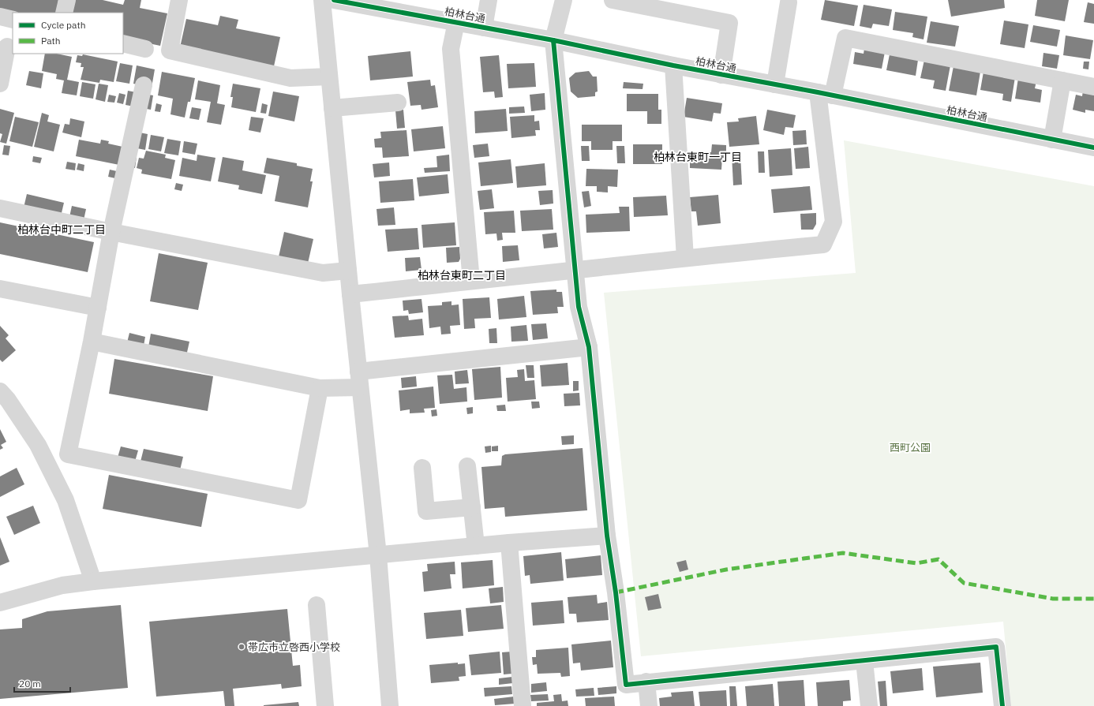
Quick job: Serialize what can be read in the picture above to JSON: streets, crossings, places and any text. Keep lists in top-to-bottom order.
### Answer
{
  "streets": {
    "street": ["柏林台通"]
  },
  "districts": ["柏林台東町一丁目", "柏林台中町二丁目", "柏林台東町二丁目"],
  "parks": ["西町公園"],
  "places": ["帯広市立啓西小学校"],
  "legend": ["Cycle path", "Path"],
  "scale_bar": "20 m"
}
